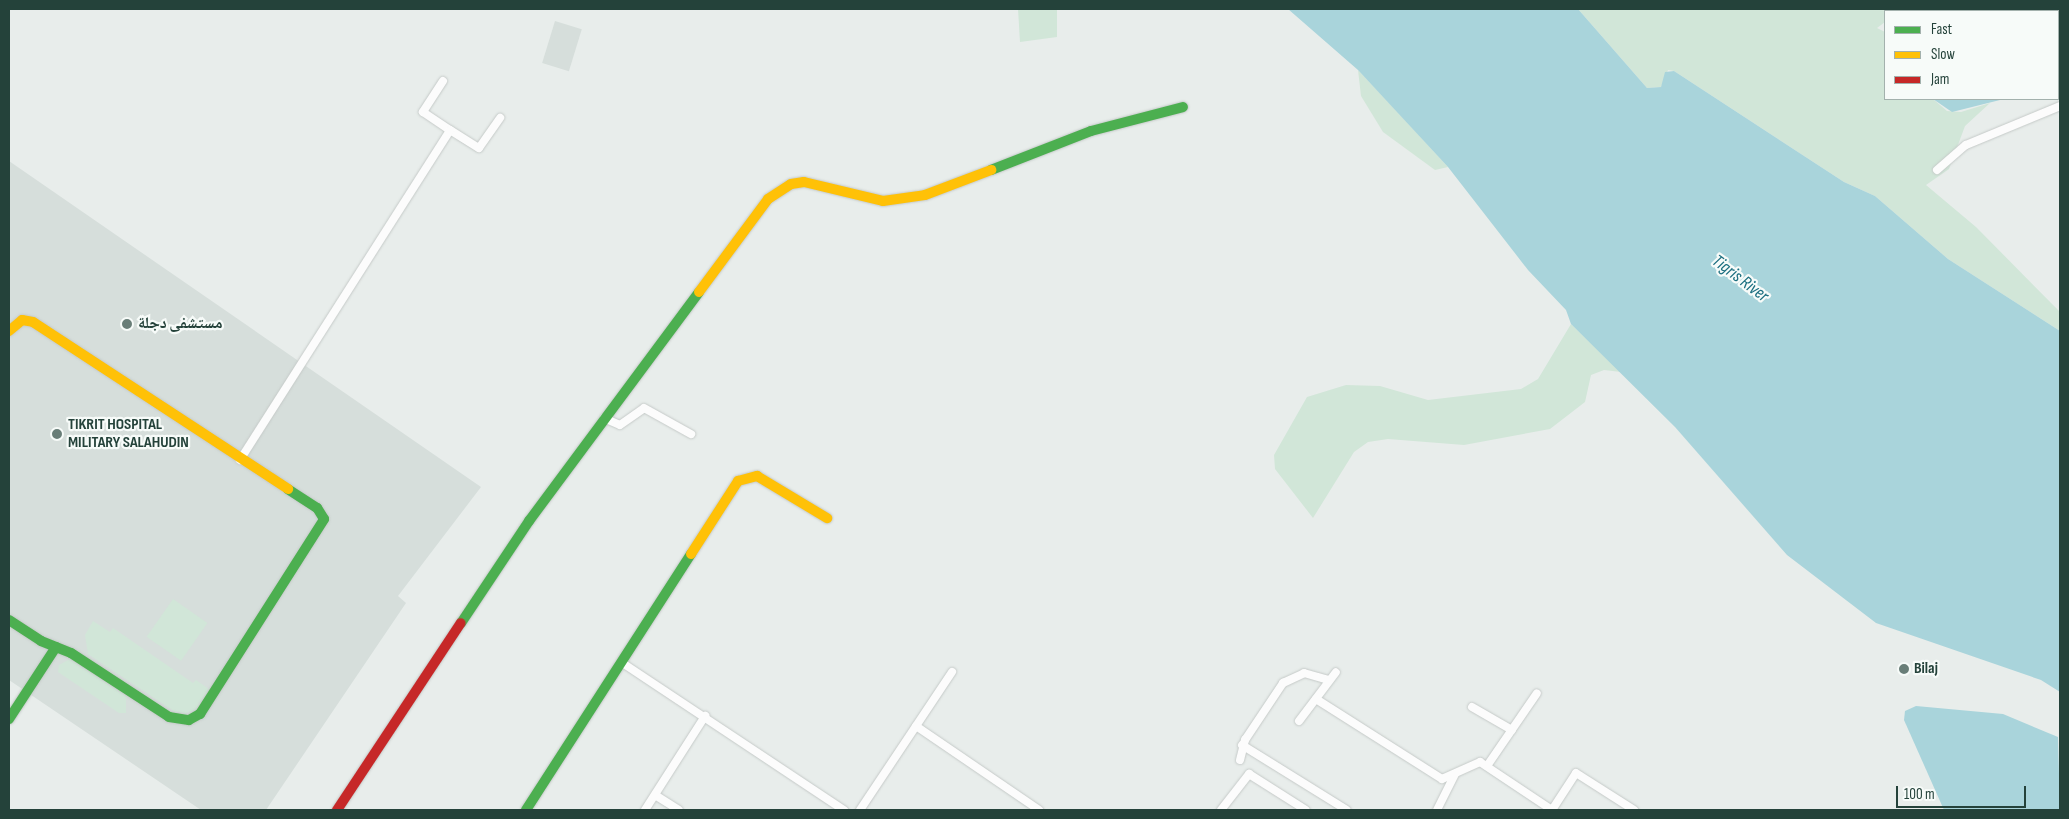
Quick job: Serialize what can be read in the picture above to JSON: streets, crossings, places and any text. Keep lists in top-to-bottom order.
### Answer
{
  "water": ["Tigris River"],
  "places": ["مستشفى دجلة", "TIKRIT HOSPITAL MILITARY SALAHUDIN", "Bilaj"],
  "legend": ["Fast", "Slow", "Jam"],
  "scale_bar": "100 m"
}
